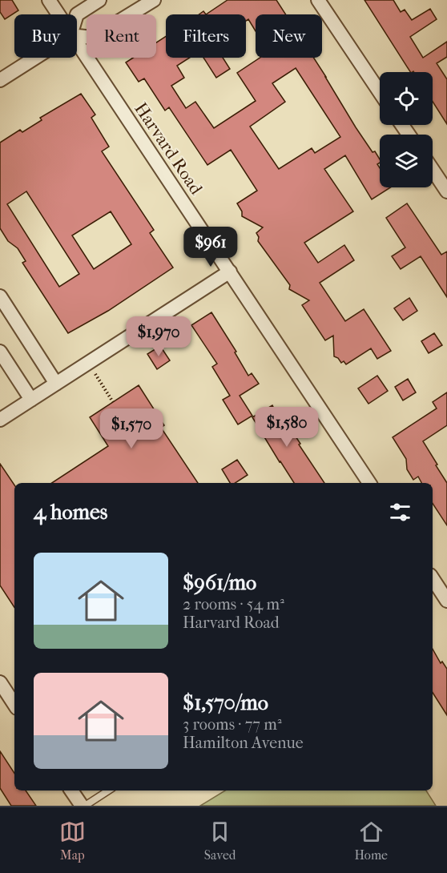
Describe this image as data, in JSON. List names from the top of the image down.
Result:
{
  "streets": {
    "street": ["Harvard Road"]
  },
  "page": {
    "chip": [
      "Buy",
      "Rent",
      "Filters",
      "New"
    ],
    "price": [
      "$961",
      "$1,970",
      "$1,580",
      "$1,570"
    ],
    "heading": "4 homes",
    "list": [
      {
        "name": "$961/mo",
        "note": "2 rooms · 54 m² · Harvard Road"
      },
      {
        "name": "$1,570/mo",
        "note": "3 rooms · 77 m² · Hamilton Avenue"
      }
    ],
    "tabs": ["Map", "Saved", "Home"]
  }
}
